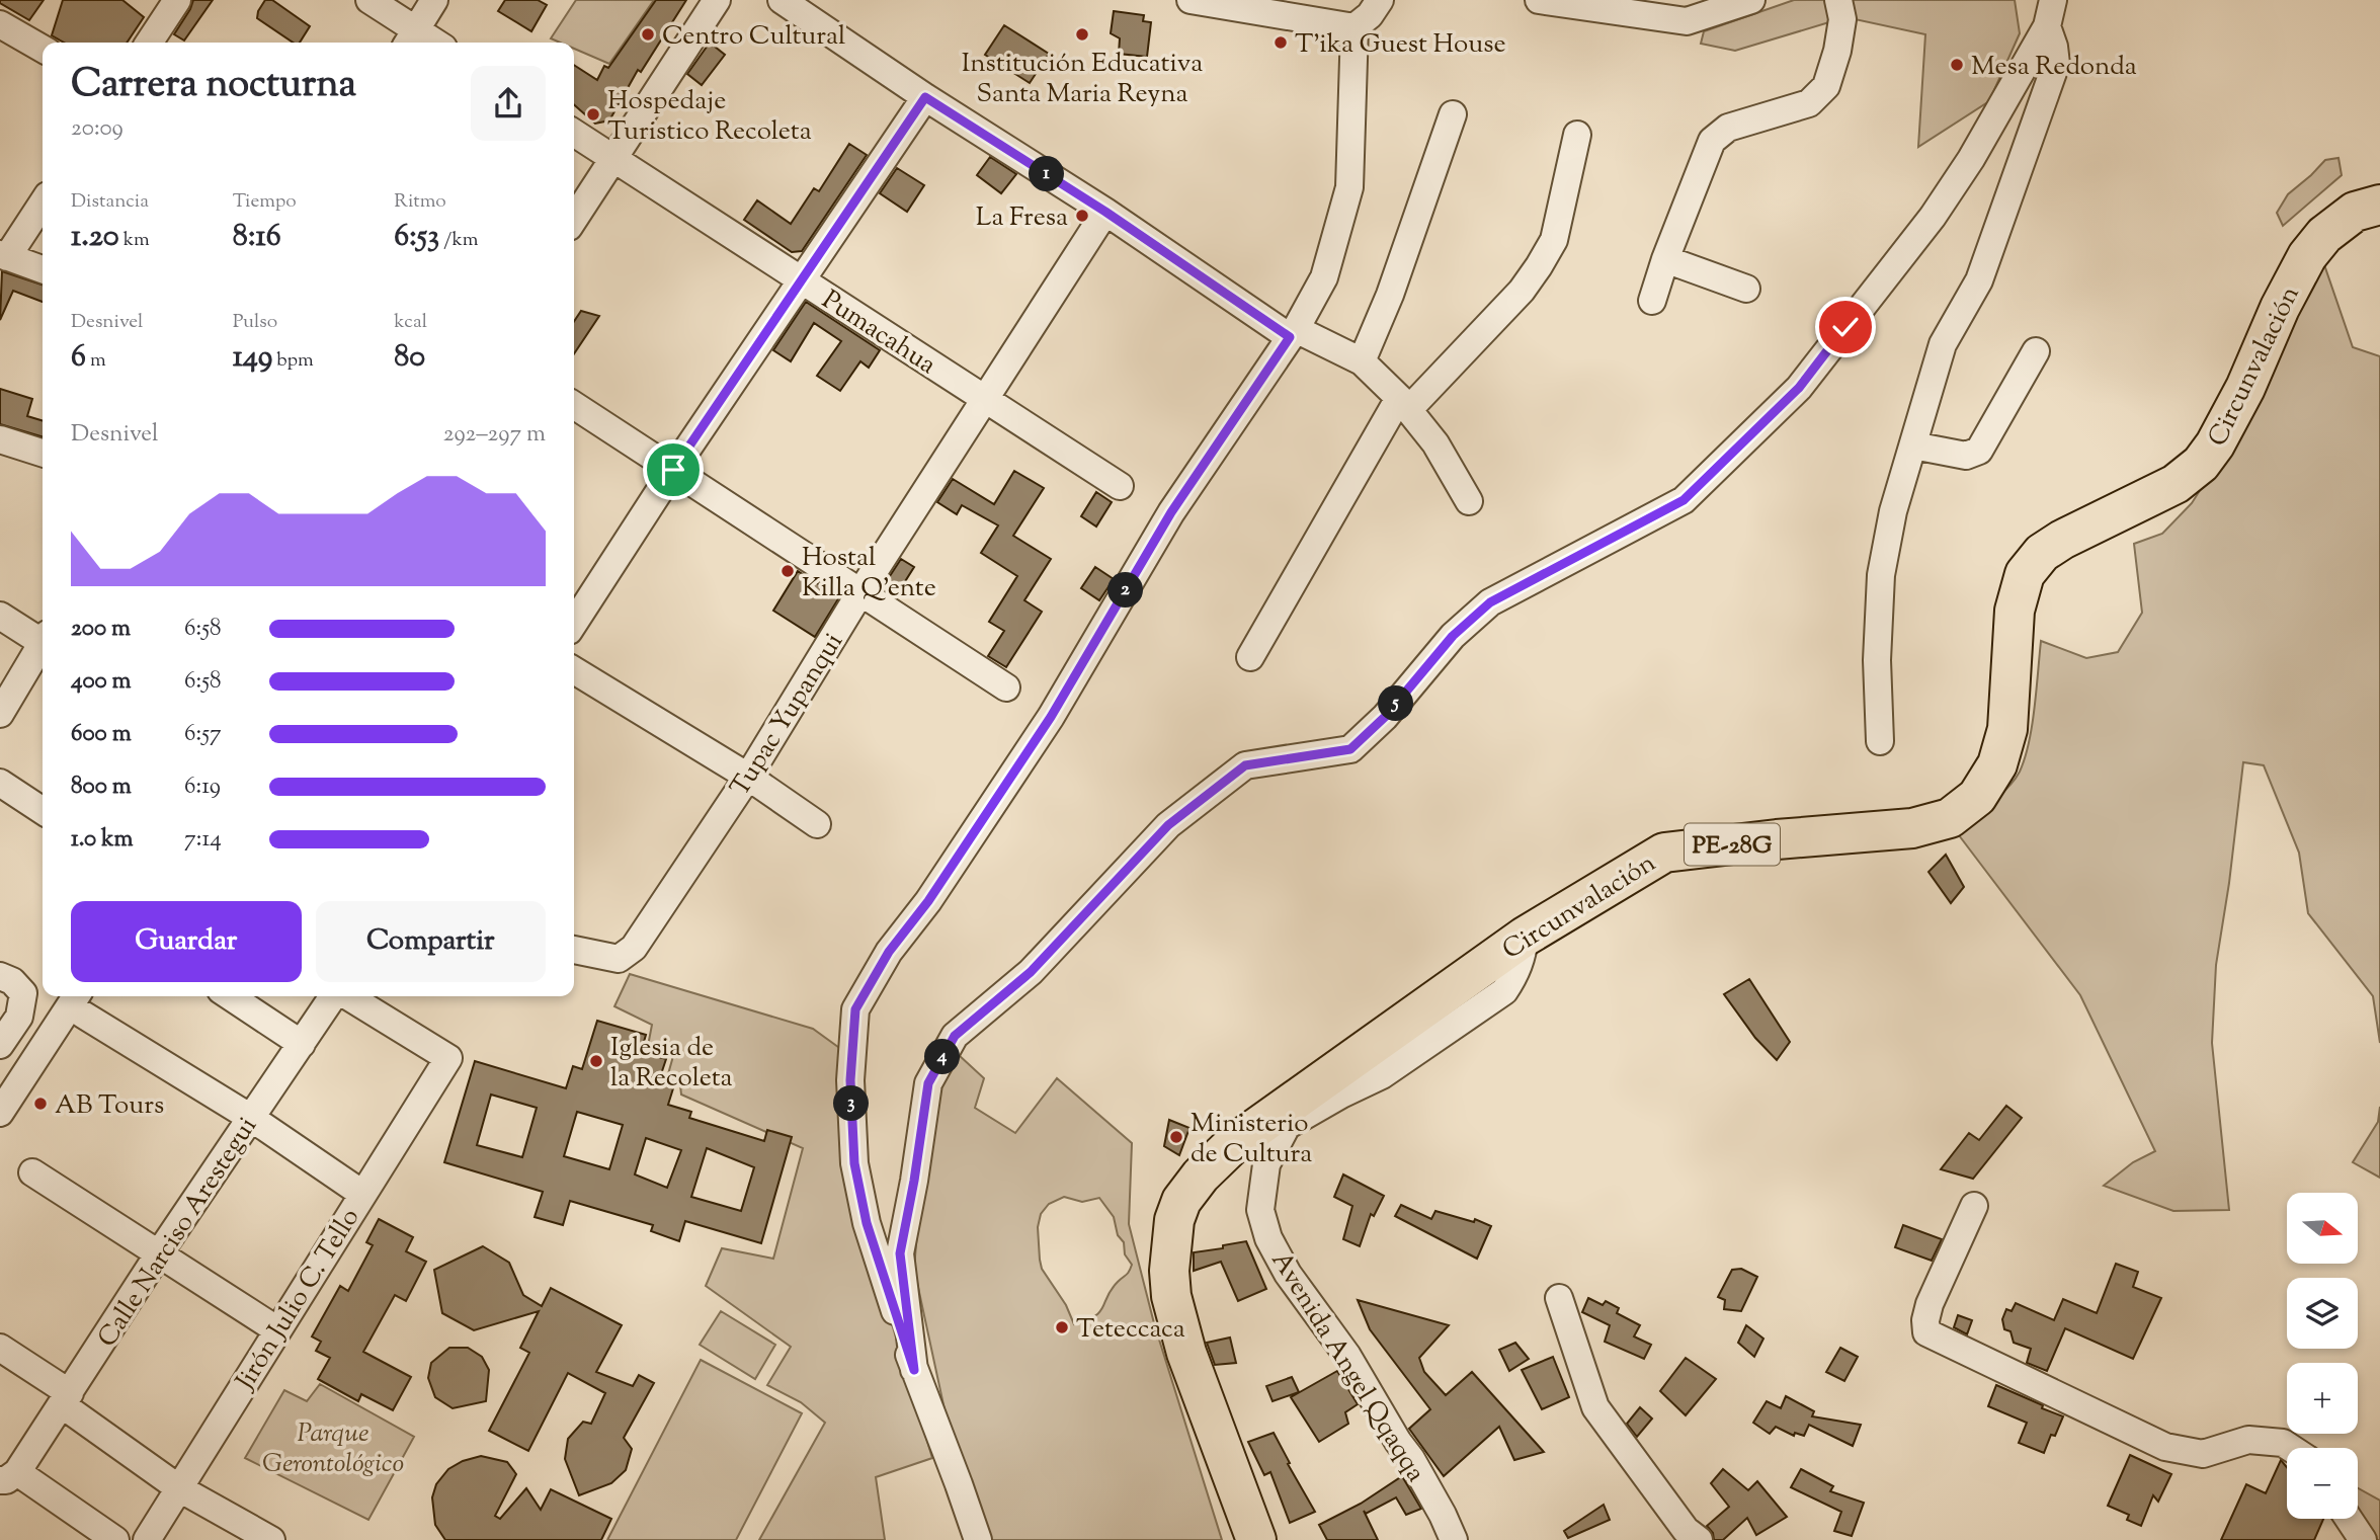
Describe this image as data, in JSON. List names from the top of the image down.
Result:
{
  "streets": {
    "highway": ["Circunvalación", "PE-28G"],
    "street": [
      "Pumacahua",
      "Tupac Yupanqui",
      "Calle Narciso Arestegui",
      "Jirón Julio C. Tello",
      "Avenida Angel Qqaqqa"
    ]
  },
  "crossings": [
    ["Pumacahua", "Tupac Yupanqui"],
    ["Circunvalación", "Avenida Angel Qqaqqa"]
  ],
  "parks": ["Parque Gerontológico"],
  "places": [
    "Centro Cultural",
    "Institución Educativa Santa Maria Reyna",
    "T'ika Guest House",
    "Mesa Redonda",
    "Hospedaje Turistico Recoleta",
    "La Fresa",
    "Hostal Killa Q'ente",
    "Iglesia de la Recoleta",
    "AB Tours",
    "Ministerio de Cultura",
    "Teteccaca"
  ],
  "north": "right",
  "page": {
    "heading": ["Carrera nocturna", "20:09"],
    "pins": [
      "1",
      "2",
      "5",
      "4",
      "3"
    ],
    "stats": [
      ["Distancia", "1.20 km"],
      ["Tiempo", "8:16"],
      ["Ritmo", "6:53 /km"],
      ["Desnivel", "6 m"],
      ["Pulso", "149 bpm"],
      ["kcal", "80"]
    ],
    "chart": ["Desnivel", "292–297 m"],
    "list": [
      {
        "name": "200 m",
        "note": "6:58"
      },
      {
        "name": "400 m",
        "note": "6:58"
      },
      {
        "name": "600 m",
        "note": "6:57"
      },
      {
        "name": "800 m",
        "note": "6:19"
      },
      {
        "name": "1.0 km",
        "note": "7:14"
      }
    ],
    "buttons": ["Guardar", "Compartir"],
    "map_buttons": ["+", "−"]
  }
}
